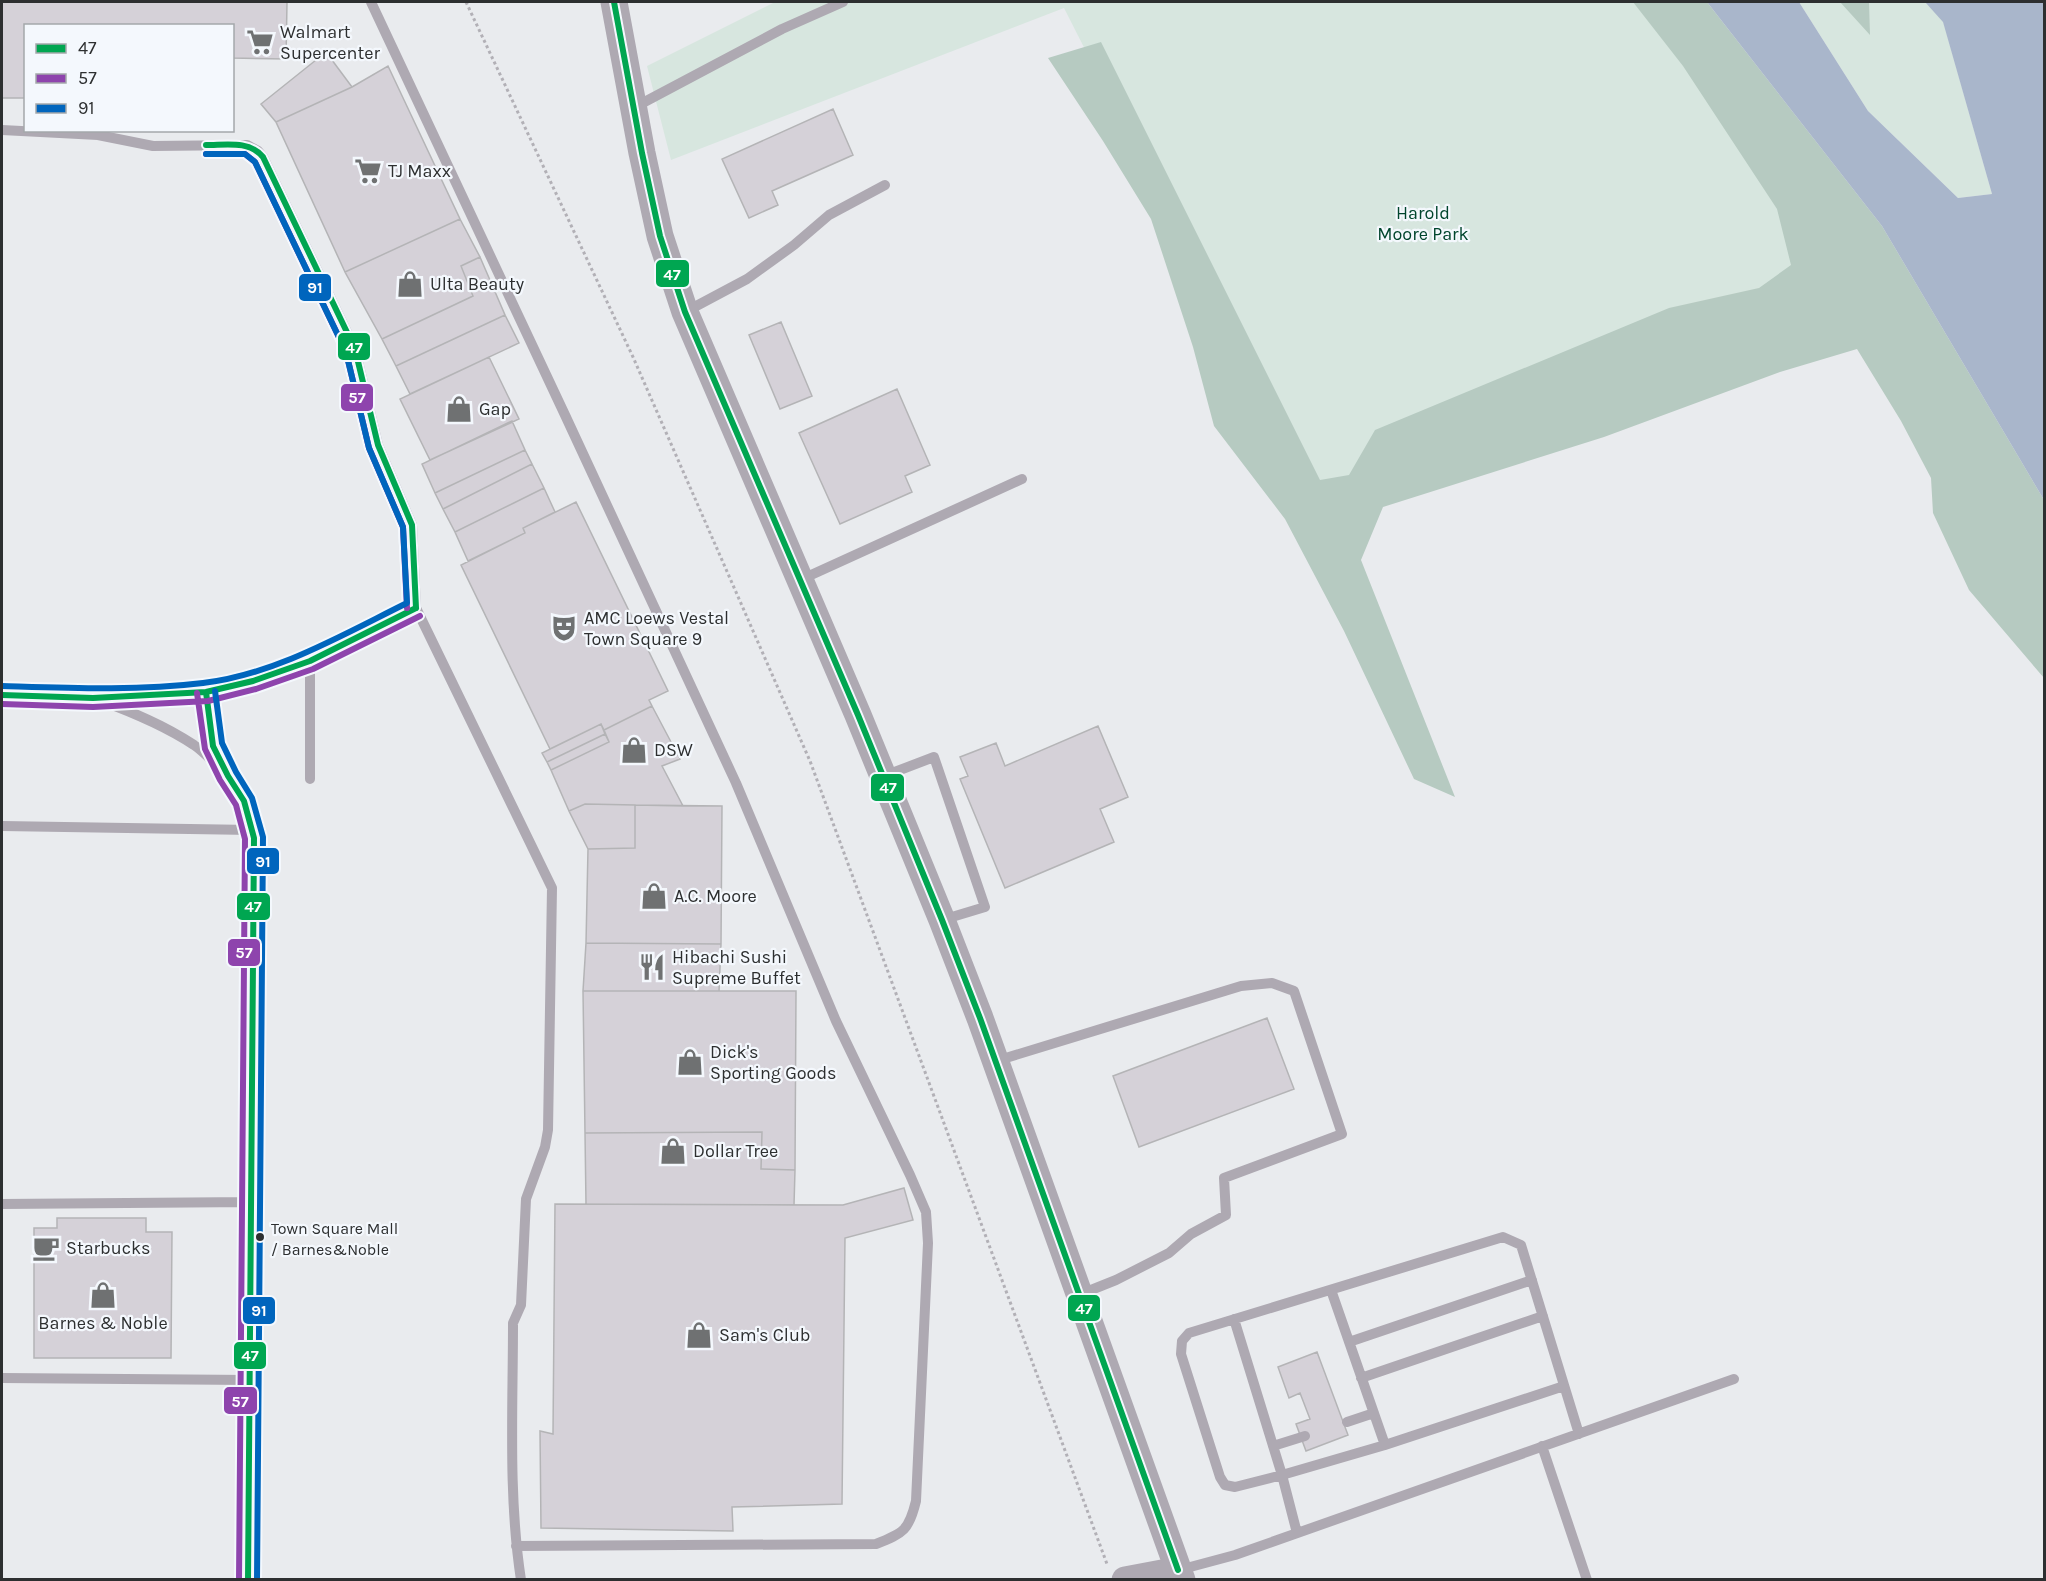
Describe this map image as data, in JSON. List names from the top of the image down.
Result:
{
  "parks": ["Harold Moore Park"],
  "places": {
    "supermarket": ["Walmart Supercenter", "TJ Maxx"],
    "shop": [
      "Ulta Beauty",
      "Gap",
      "DSW",
      "A.C. Moore",
      "Dick's Sporting Goods",
      "Dollar Tree",
      "Barnes & Noble",
      "Sam's Club"
    ],
    "theatre": ["AMC Loews Vestal Town Square 9"],
    "restaurant": ["Hibachi Sushi Supreme Buffet"],
    "other": ["Town Square Mall / Barnes&Noble"],
    "cafe": ["Starbucks"]
  },
  "lines": ["transit line 47", "transit line 57", "transit line 91"],
  "legend": ["47", "57", "91"]
}
